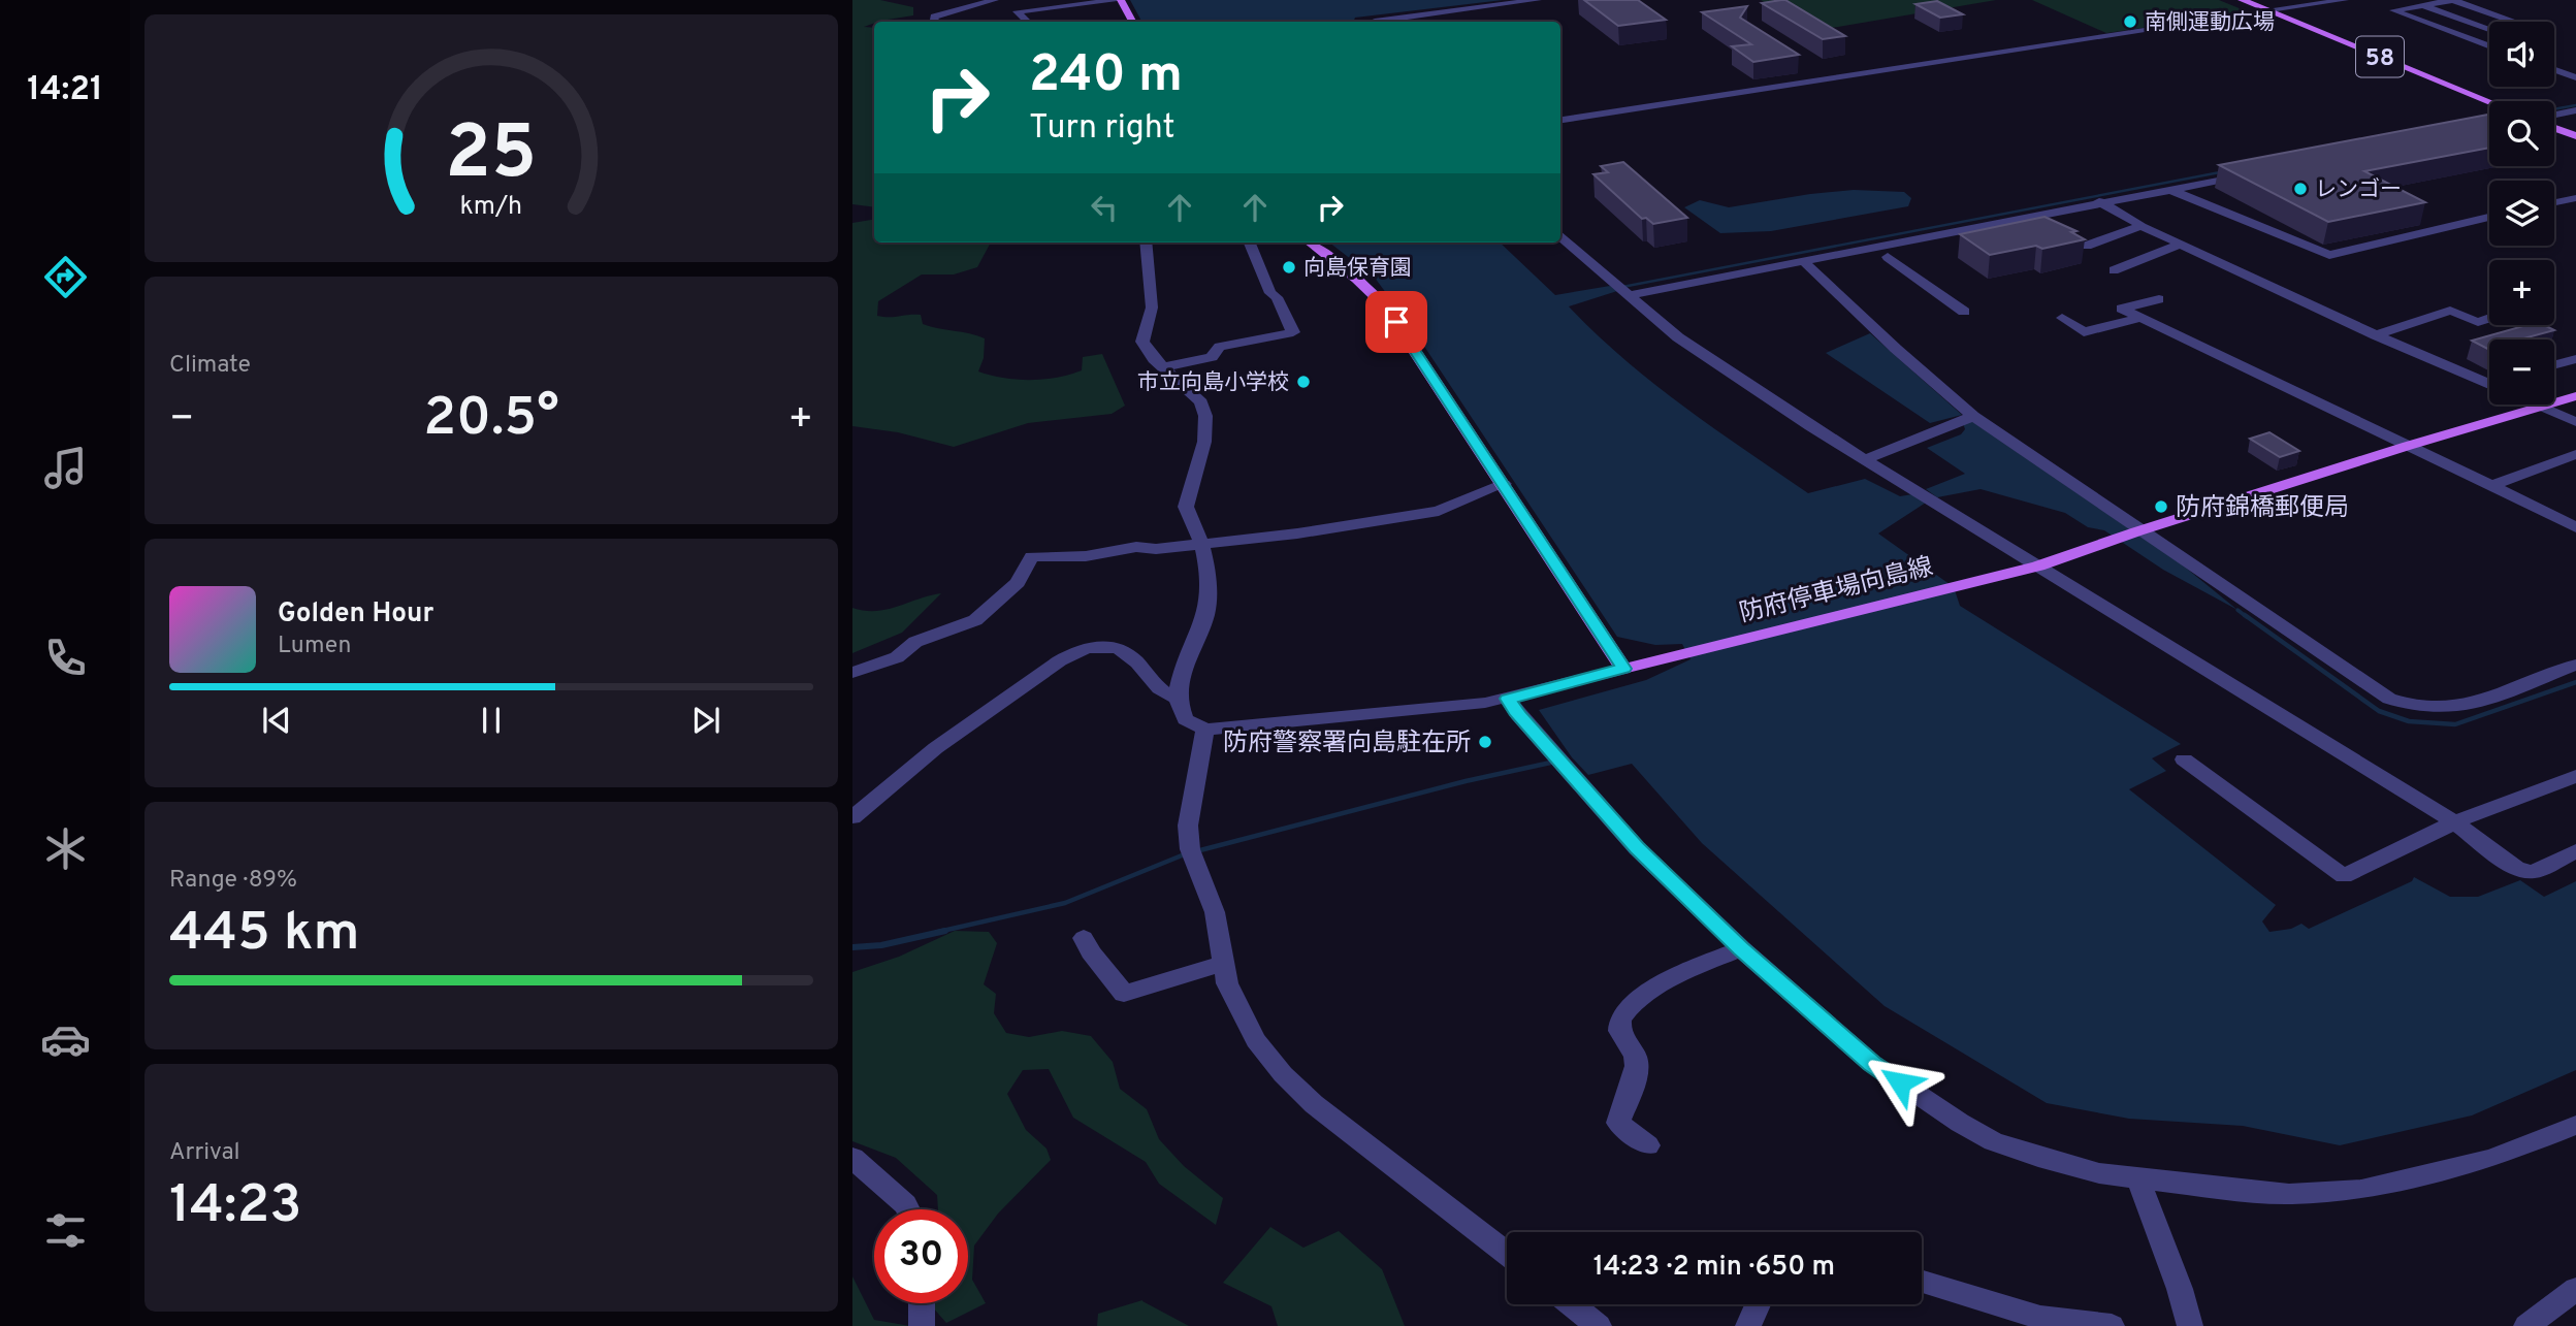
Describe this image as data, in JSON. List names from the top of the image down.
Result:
{
  "streets": {
    "main road": ["58", "防府停車場向島線"]
  },
  "places": [
    "南側運動広場",
    "レンゴー",
    "向島保育園",
    "市立向島小学校",
    "防府錦橋郵便局",
    "防府警察署向島駐在所"
  ],
  "page": {
    "tabs": "14:21",
    "map_buttons": ["+", "−"],
    "turn": ["240 m", "Turn right"],
    "tile": [
      "Climate",
      ["Range · 89%", "445 km"],
      ["Arrival", "14:23"]
    ],
    "heat": ["−", "20.5°", "+"],
    "song": ["Golden Hour", "Lumen"],
    "limit": "30",
    "trip": "14:23 · 2 min · 650 m",
    "gauge": ["25", "km/h"]
  }
}
